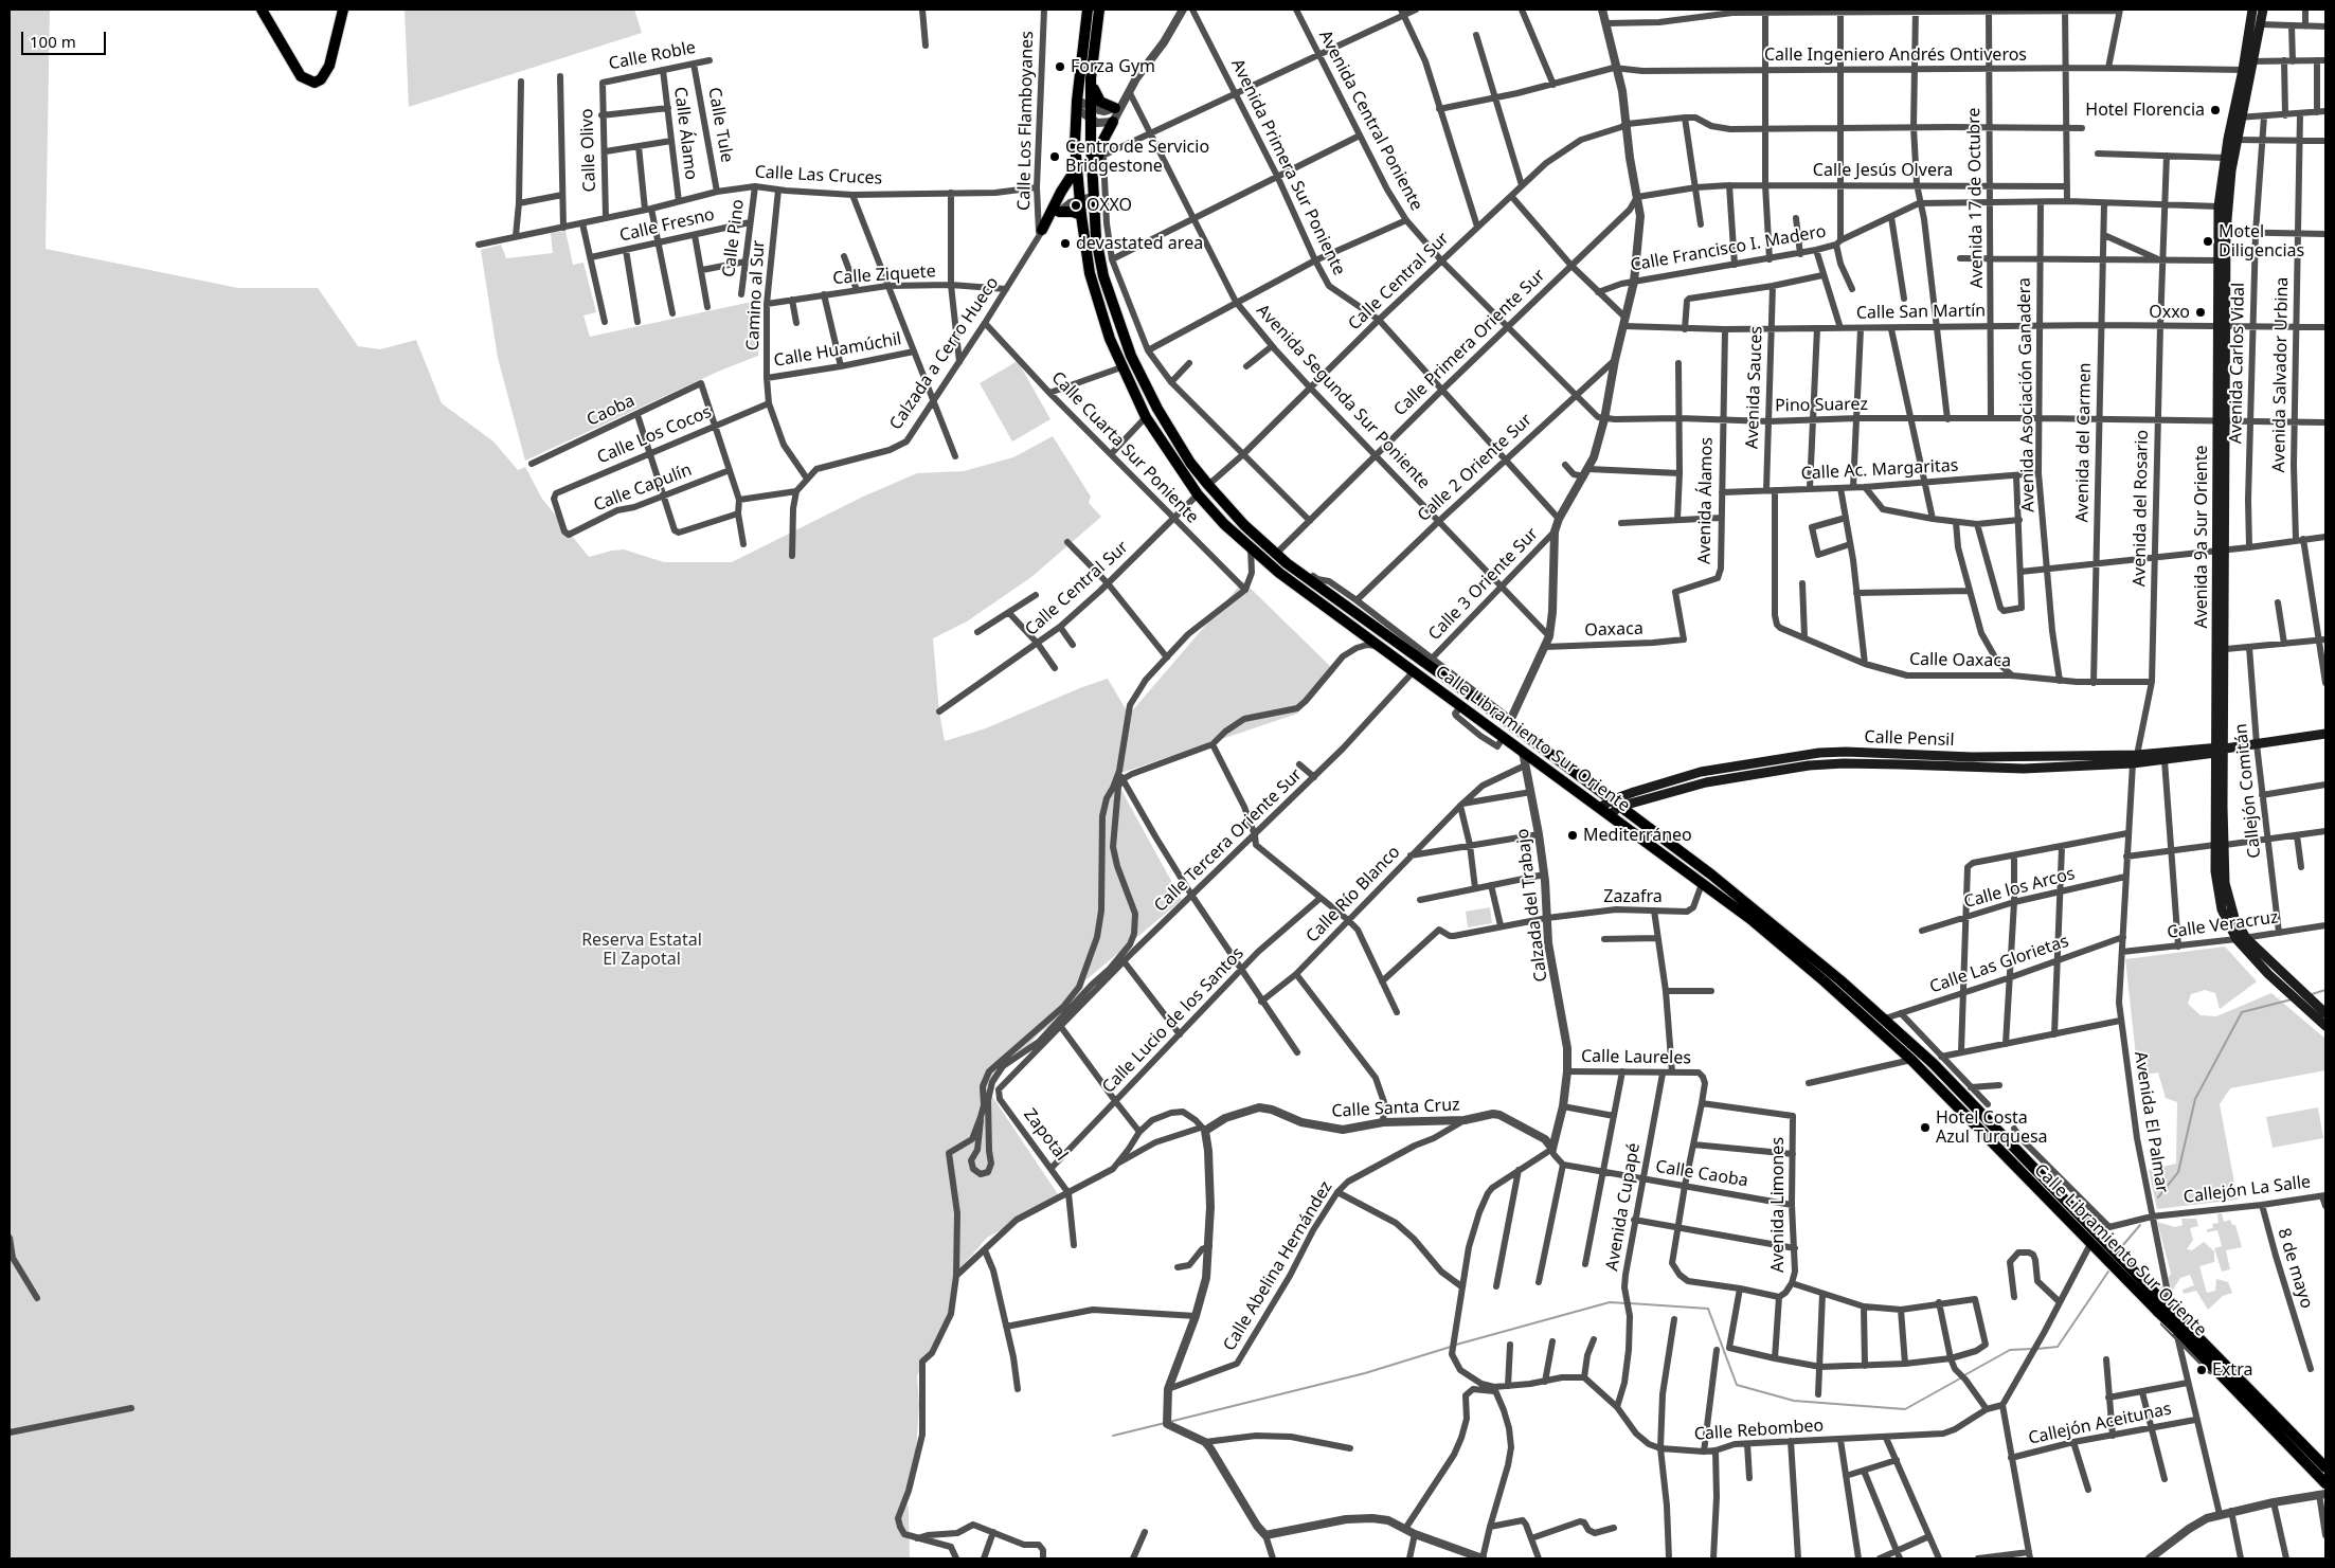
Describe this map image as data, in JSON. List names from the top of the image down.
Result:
{
  "streets": {
    "main road": ["Avenida 9a Sur Oriente", "Calle Libramiento Sur Oriente", "Calle Pensil"],
    "street": [
      "Calle Ingeniero Andrés Ontiveros",
      "Calle Roble",
      "Calle Los Flamboyanes",
      "Avenida Central Poniente",
      "Calle Tule",
      "Calle Álamo",
      "Calle Olivo",
      "Avenida Primera Sur Poniente",
      "Calle Jesús Olvera",
      "Calle Las Cruces",
      "Avenida 17 de Octubre",
      "Calle Fresno",
      "Calle Pino",
      "Calle Francisco I. Madero",
      "Calle Ziquete",
      "Calle Central Sur",
      "Camino al Sur",
      "Calle San Martín",
      "Calle Primera Oriente Sur",
      "Calle Huamúchil",
      "Calzada a Cerro Hueco",
      "Avenida Carlos Vidal",
      "Avenida Salvador Urbina",
      "Avenida Sauces",
      "Avenida Asociación Ganadera",
      "Avenida Segunda Sur Poniente",
      "Pino Suarez",
      "Caoba",
      "Calle Los Cocos",
      "Avenida del Carmen",
      "Calle Cuarta Sur Poniente",
      "Calle 2 Oriente Sur",
      "Calle Ac. Margaritas",
      "Calle Capulín",
      "Avenida Álamos",
      "Avenida del Rosario",
      "Calle 3 Oriente Sur",
      "Oaxaca",
      "Calle Oaxaca",
      "Callejón Comitán",
      "Calle Tercera Oriente Sur",
      "Calle los Arcos",
      "Calle Río Blanco",
      "Zazafra",
      "Calzada del Trabajo",
      "Calle Veracruz",
      "Calle Las Glorietas",
      "Calle Lucio de los Santos",
      "Calle Laureles",
      "Calle Santa Cruz",
      "Avenida El Palmar",
      "Zapotal",
      "Calle Caoba",
      "Callejón La Salle",
      "Avenida Limones",
      "Avenida Cupapé",
      "Calle Abelina Hernández",
      "8 de mayo",
      "Callejón Aceitunas",
      "Calle Rebombeo"
    ]
  },
  "crossings": [
    ["Calle Ingeniero Andrés Ontiveros", "Avenida 17 de Octubre"],
    ["Calle Ingeniero Andrés Ontiveros", "Avenida 9a Sur Oriente"],
    ["Calle Roble", "Calle Tule"],
    ["Calle Roble", "Calle Álamo"],
    ["Calle Roble", "Calle Olivo"],
    ["Calle Los Flamboyanes", "Calle Las Cruces"],
    ["Calle Los Flamboyanes", "Calzada a Cerro Hueco"],
    ["Avenida Central Poniente", "Calle Central Sur"],
    ["Avenida Central Poniente", "Calle Primera Oriente Sur"],
    ["Avenida Central Poniente", "Pino Suarez"],
    ["Avenida Central Poniente", "Calle 2 Oriente Sur"],
    ["Calle Tule", "Calle Las Cruces"],
    ["Calle Álamo", "Calle Las Cruces"],
    ["Calle Olivo", "Calle Las Cruces"],
    ["Avenida Primera Sur Poniente", "Calle Central Sur"],
    ["Avenida Primera Sur Poniente", "Calle Primera Oriente Sur"],
    ["Avenida Primera Sur Poniente", "Calle 2 Oriente Sur"],
    ["Calle Jesús Olvera", "Avenida 17 de Octubre"],
    ["Calle Jesús Olvera", "Calle Primera Oriente Sur"],
    ["Calle Las Cruces", "Calle Pino"],
    ["Calle Las Cruces", "Camino al Sur"],
    ["Avenida 17 de Octubre", "Calle San Martín"],
    ["Avenida 17 de Octubre", "Pino Suarez"],
    ["Calle Fresno", "Calle Pino"],
    ["Calle Ziquete", "Camino al Sur"],
    ["Calle Ziquete", "Calzada a Cerro Hueco"],
    ["Calle Central Sur", "Avenida Segunda Sur Poniente"],
    ["Calle Central Sur", "Calle Cuarta Sur Poniente"],
    ["Calle Central Sur", "Calle Libramiento Sur Oriente"],
    ["Camino al Sur", "Calle Huamúchil"],
    ["Camino al Sur", "Calzada a Cerro Hueco"],
    ["Camino al Sur", "Calle Los Cocos"],
    ["Calle San Martín", "Avenida Carlos Vidal"],
    ["Calle San Martín", "Avenida Salvador Urbina"],
    ["Calle San Martín", "Avenida Sauces"],
    ["Calle San Martín", "Avenida Asociación Ganadera"],
    ["Calle San Martín", "Avenida del Carmen"],
    ["Calle San Martín", "Avenida Álamos"],
    ["Calle San Martín", "Avenida del Rosario"],
    ["Calle San Martín", "Avenida 9a Sur Oriente"],
    ["Calle Primera Oriente Sur", "Avenida Segunda Sur Poniente"],
    ["Calle Primera Oriente Sur", "Calle Libramiento Sur Oriente"],
    ["Calzada a Cerro Hueco", "Calle Cuarta Sur Poniente"],
    ["Calzada a Cerro Hueco", "Calle Libramiento Sur Oriente"],
    ["Avenida Carlos Vidal", "Pino Suarez"],
    ["Avenida Salvador Urbina", "Pino Suarez"],
    ["Avenida Sauces", "Pino Suarez"],
    ["Avenida Sauces", "Calle Ac. Margaritas"],
    ["Avenida Asociación Ganadera", "Pino Suarez"],
    ["Avenida Asociación Ganadera", "Calle Ac. Margaritas"],
    ["Avenida Asociación Ganadera", "Calle Oaxaca"],
    ["Avenida Segunda Sur Poniente", "Calle 2 Oriente Sur"],
    ["Avenida Segunda Sur Poniente", "Calle 3 Oriente Sur"],
    ["Pino Suarez", "Avenida del Carmen"],
    ["Pino Suarez", "Avenida Álamos"],
    ["Pino Suarez", "Avenida del Rosario"],
    ["Pino Suarez", "Avenida 9a Sur Oriente"],
    ["Caoba", "Calle Los Cocos"],
    ["Calle Los Cocos", "Calle Capulín"],
    ["Avenida del Carmen", "Calle Oaxaca"],
    ["Calle Ac. Margaritas", "Avenida Álamos"],
    ["Calle Ac. Margaritas", "Calle Oaxaca"],
    ["Avenida Álamos", "Oaxaca"],
    ["Avenida del Rosario", "Calle Oaxaca"],
    ["Avenida del Rosario", "Calle Pensil"],
    ["Avenida del Rosario", "Avenida El Palmar"],
    ["Avenida 9a Sur Oriente", "Calle Pensil"],
    ["Avenida 9a Sur Oriente", "Calle Veracruz"],
    ["Calle Libramiento Sur Oriente", "Calle Pensil"],
    ["Calle Libramiento Sur Oriente", "Calle Tercera Oriente Sur"],
    ["Calle Libramiento Sur Oriente", "Zazafra"],
    ["Calle Libramiento Sur Oriente", "Calzada del Trabajo"],
    ["Calle Libramiento Sur Oriente", "Calle Las Glorietas"],
    ["Calle Libramiento Sur Oriente", "Avenida El Palmar"],
    ["Calle Pensil", "Callejón Comitán"],
    ["Callejón Comitán", "Calle Veracruz"],
    ["Calle Tercera Oriente Sur", "Zapotal"],
    ["Calle los Arcos", "Avenida El Palmar"],
    ["Calle Río Blanco", "Calzada del Trabajo"],
    ["Zazafra", "Calzada del Trabajo"],
    ["Calzada del Trabajo", "Calle Laureles"],
    ["Calzada del Trabajo", "Calle Santa Cruz"],
    ["Calle Veracruz", "Avenida El Palmar"],
    ["Calle Las Glorietas", "Avenida El Palmar"],
    ["Calle Lucio de los Santos", "Zapotal"],
    ["Calle Laureles", "Avenida Limones"],
    ["Calle Laureles", "Avenida Cupapé"],
    ["Calle Santa Cruz", "Zapotal"],
    ["Calle Santa Cruz", "Calle Abelina Hernández"],
    ["Avenida El Palmar", "Callejón La Salle"],
    ["Calle Caoba", "Avenida Limones"],
    ["Calle Caoba", "Avenida Cupapé"],
    ["Callejón La Salle", "8 de mayo"],
    ["Avenida Cupapé", "Calle Rebombeo"]
  ],
  "parks": ["Reserva Estatal El Zapotal"],
  "places": [
    "Forza Gym",
    "Hotel Florencia",
    "Centro de Servicio Bridgestone",
    "OXXO",
    "Motel Diligencias",
    "devastated area",
    "Oxxo",
    "Mediterráneo",
    "Hotel Costa Azul Turquesa",
    "Extra"
  ],
  "scale_bar": "100 m"
}
